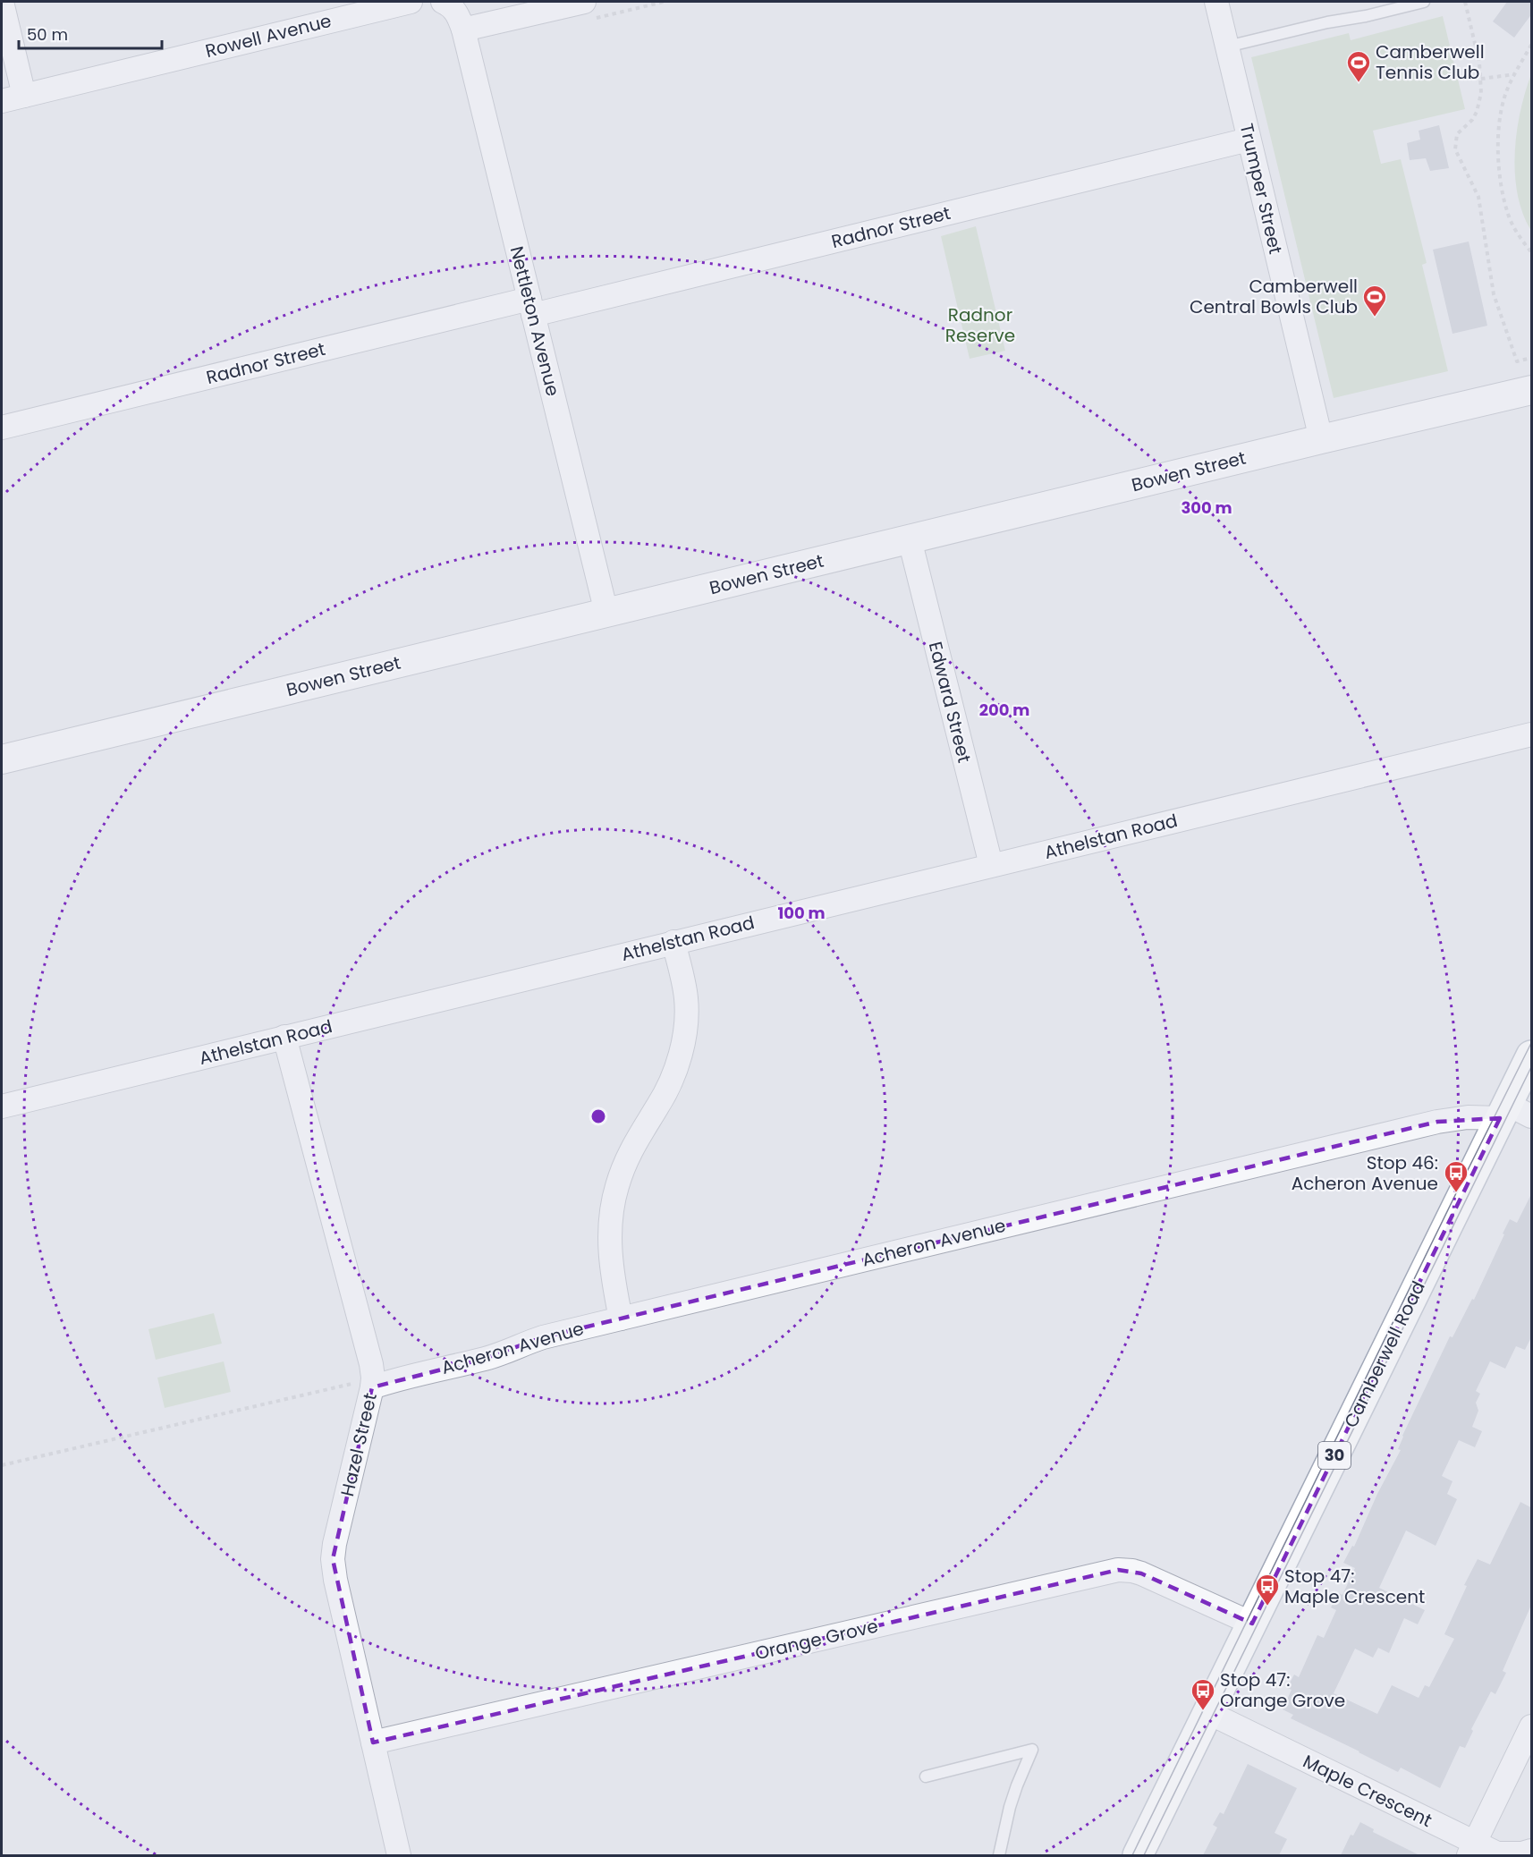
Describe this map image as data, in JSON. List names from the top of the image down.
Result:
{
  "streets": {
    "main road": ["Camberwell Road", "30"],
    "street": [
      "Rowell Avenue",
      "Trumper Street",
      "Radnor Street",
      "Nettleton Avenue",
      "Bowen Street",
      "Edward Street",
      "Athelstan Road",
      "Acheron Avenue",
      "Hazel Street",
      "Orange Grove",
      "Maple Crescent"
    ]
  },
  "crossings": [
    ["Trumper Street", "Radnor Street"],
    ["Trumper Street", "Bowen Street"],
    ["Radnor Street", "Nettleton Avenue"],
    ["Nettleton Avenue", "Bowen Street"],
    ["Bowen Street", "Edward Street"],
    ["Edward Street", "Athelstan Road"],
    ["Athelstan Road", "Hazel Street"],
    ["Acheron Avenue", "Camberwell Road"],
    ["Acheron Avenue", "Hazel Street"],
    ["Camberwell Road", "Orange Grove"],
    ["Camberwell Road", "Maple Crescent"],
    ["Hazel Street", "Orange Grove"]
  ],
  "parks": ["Radnor Reserve"],
  "places": {
    "sports": ["Camberwell Tennis Club", "Camberwell Central Bowls Club"],
    "bus stop": ["Stop 46: Acheron Avenue", "Stop 47: Maple Crescent", "Stop 47: Orange Grove"]
  },
  "scale_bar": "50 m",
  "rings": ["300 m", "200 m", "100 m"]
}
